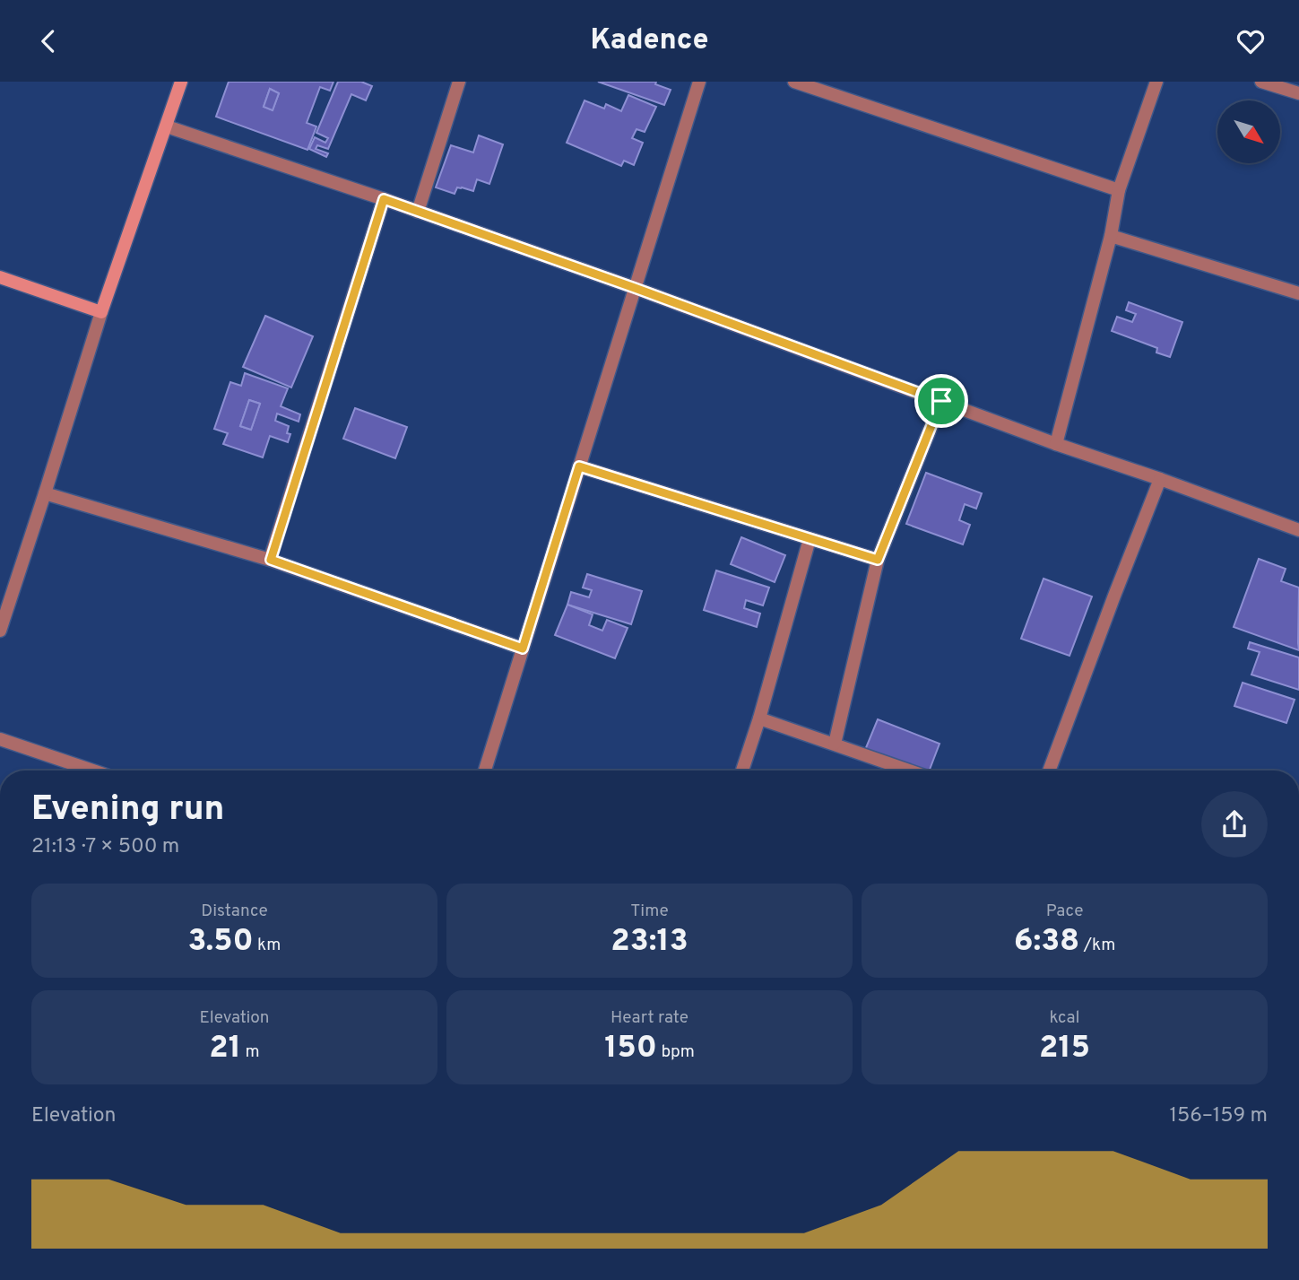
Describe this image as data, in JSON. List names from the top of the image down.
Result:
{
  "north": "bottom right",
  "page": {
    "header": "Kadence",
    "heading": ["Evening run", "21:13 · 7 × 500 m"],
    "stats": [
      ["Distance", "3.50 km"],
      ["Time", "23:13"],
      ["Pace", "6:38 /km"],
      ["Elevation", "21 m"],
      ["Heart rate", "150 bpm"],
      ["kcal", "215"]
    ],
    "chart": ["Elevation", "156–159 m"]
  }
}
